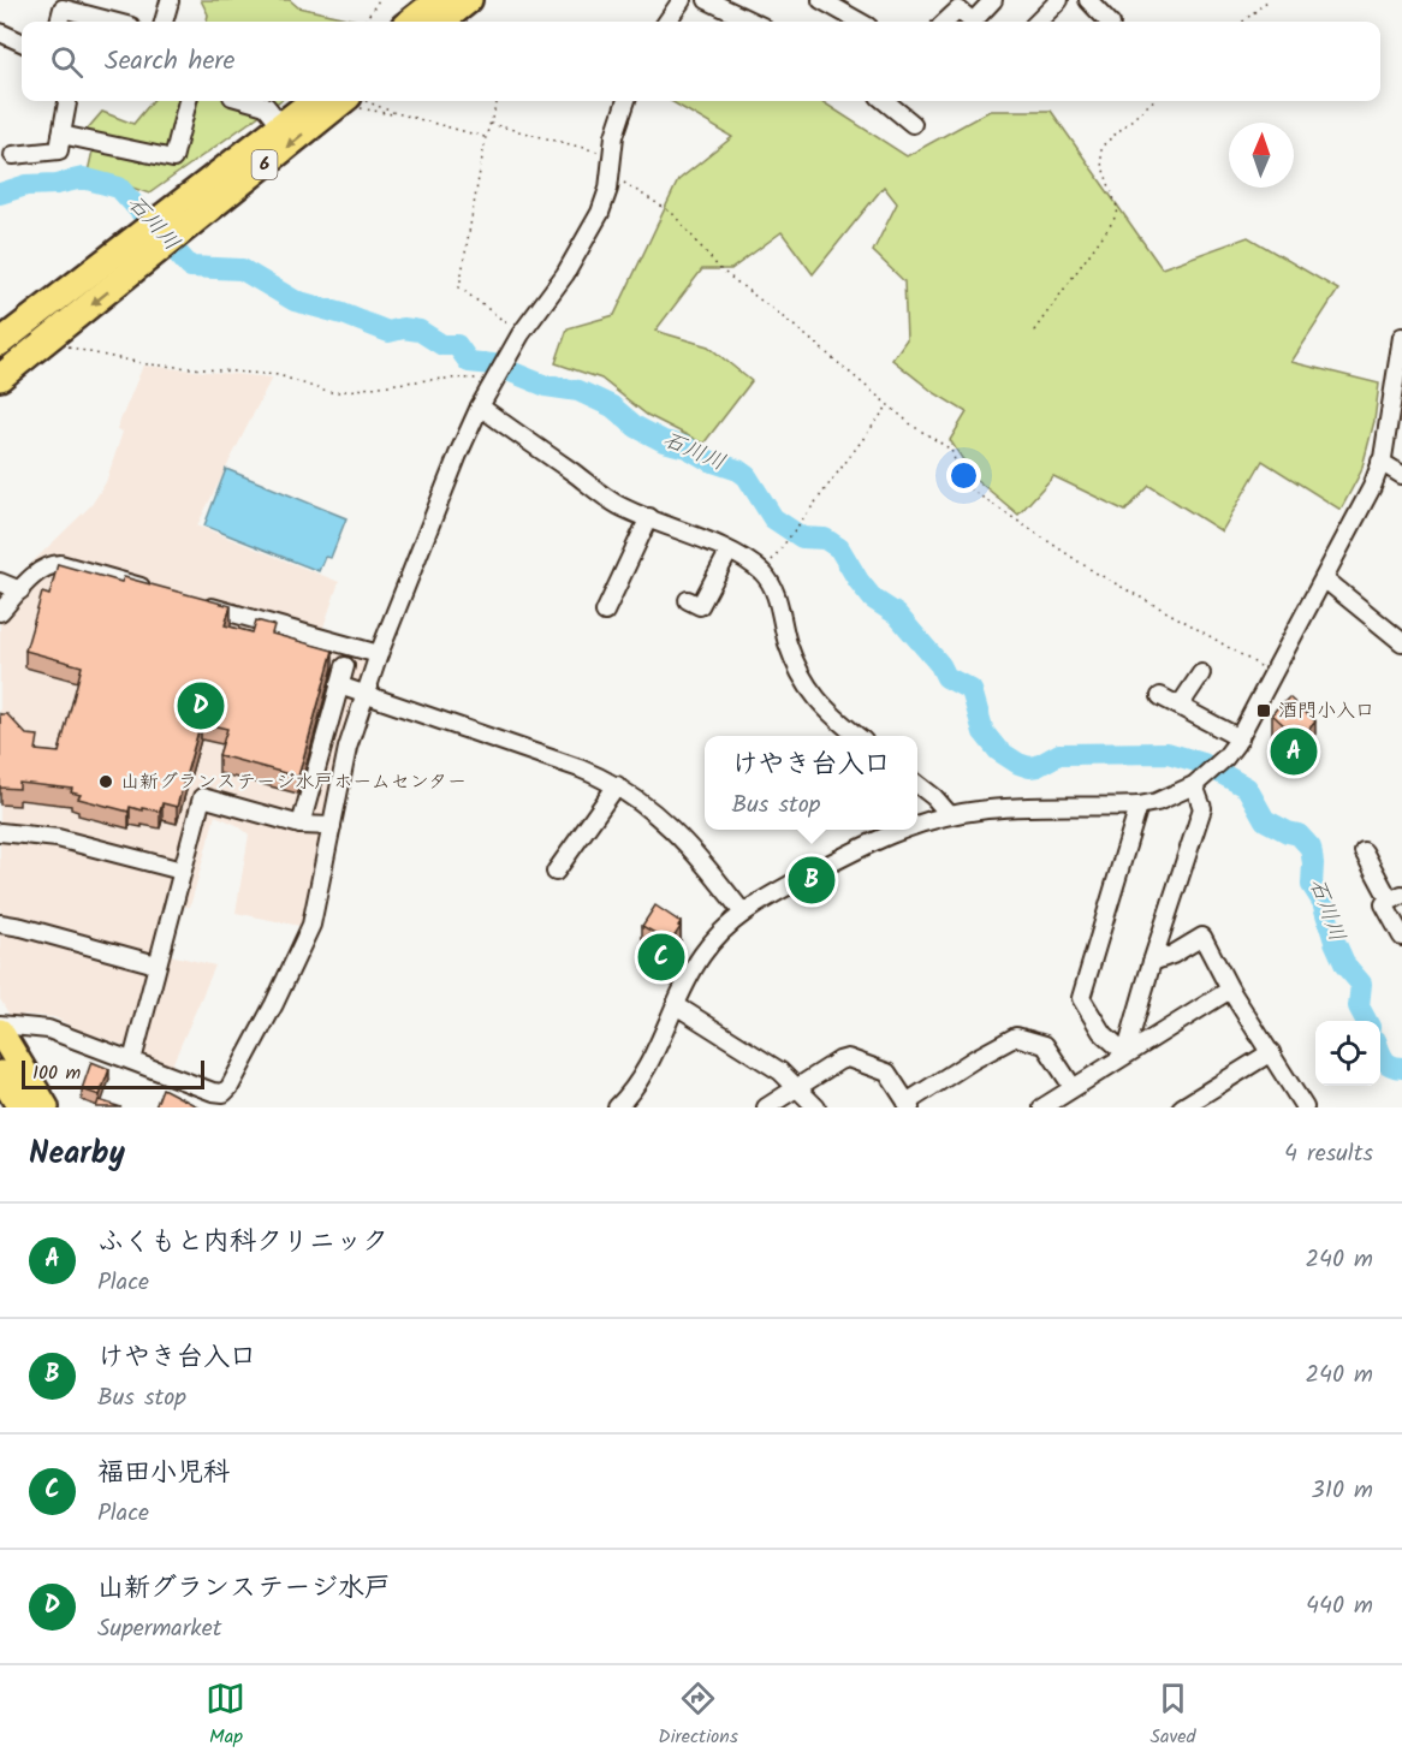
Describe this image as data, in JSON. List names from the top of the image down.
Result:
{
  "streets": {
    "highway": ["6"]
  },
  "water": ["石川川"],
  "places": {
    "transit": ["酒門小入口"],
    "other": ["山新グランステージ水戸ホームセンター"]
  },
  "scale_bar": "100 m",
  "north": "top",
  "page": {
    "search": "Search here",
    "pins": [
      "D",
      "A",
      "B",
      "C"
    ],
    "popup": ["けやき台入口", "Bus stop"],
    "scale": "100 m",
    "heading": ["Nearby", "4 results"],
    "list": [
      {
        "mark": "A",
        "name": "ふくもと内科クリニック",
        "note": "Place",
        "value": "240 m"
      },
      {
        "mark": "B",
        "name": "けやき台入口",
        "note": "Bus stop",
        "value": "240 m"
      },
      {
        "mark": "C",
        "name": "福田小児科",
        "note": "Place",
        "value": "310 m"
      },
      {
        "mark": "D",
        "name": "山新グランステージ水戸",
        "note": "Supermarket",
        "value": "440 m"
      }
    ],
    "nav": ["Map", "Directions", "Saved"]
  }
}
